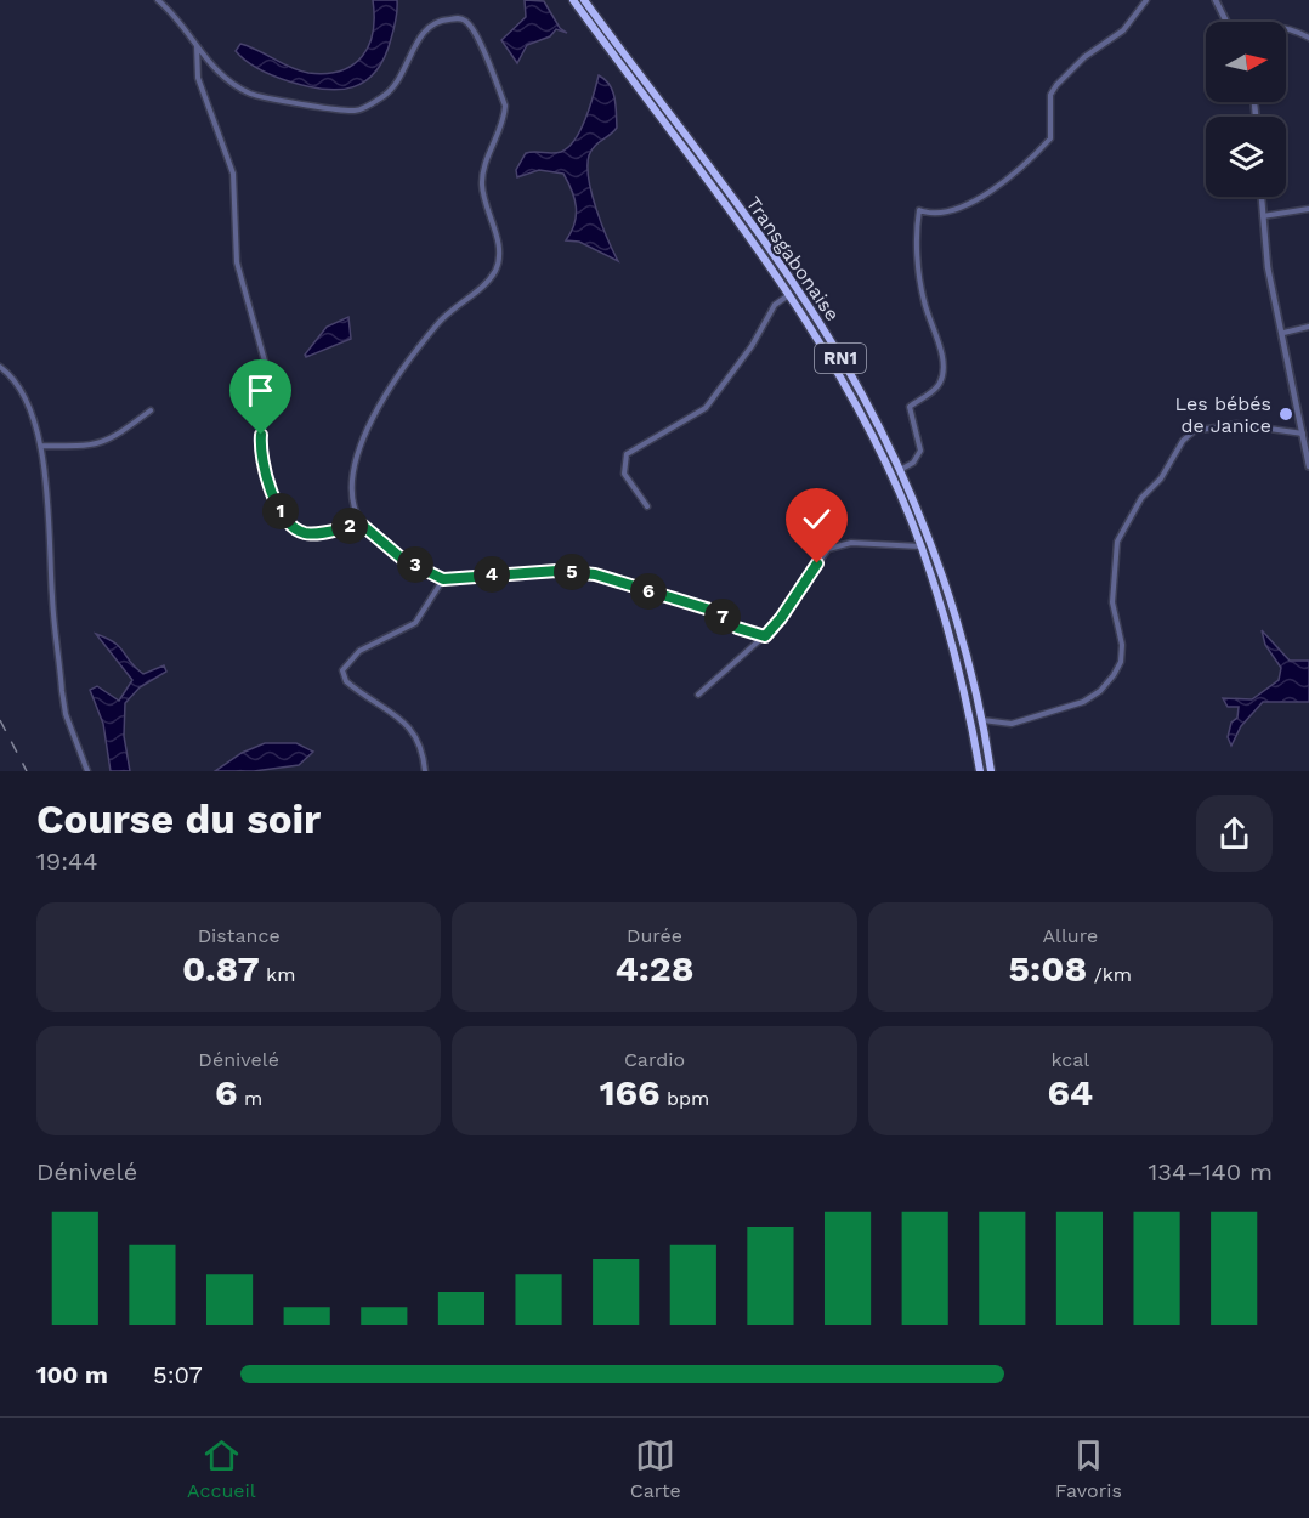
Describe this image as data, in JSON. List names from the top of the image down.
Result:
{
  "streets": {
    "highway": ["Transgabonaise", "RN1"]
  },
  "places": ["Les bébés de Janice"],
  "north": "right",
  "page": {
    "pins": [
      "1",
      "2",
      "3",
      "5",
      "4",
      "6",
      "7"
    ],
    "heading": ["Course du soir", "19:44"],
    "stats": [
      ["Distance", "0.87 km"],
      ["Durée", "4:28"],
      ["Allure", "5:08 /km"],
      ["Dénivelé", "6 m"],
      ["Cardio", "166 bpm"],
      ["kcal", "64"]
    ],
    "chart": ["Dénivelé", "134–140 m"],
    "list": [
      {
        "name": "100 m",
        "note": "5:07"
      }
    ],
    "tabs": ["Accueil", "Carte", "Favoris"]
  }
}
